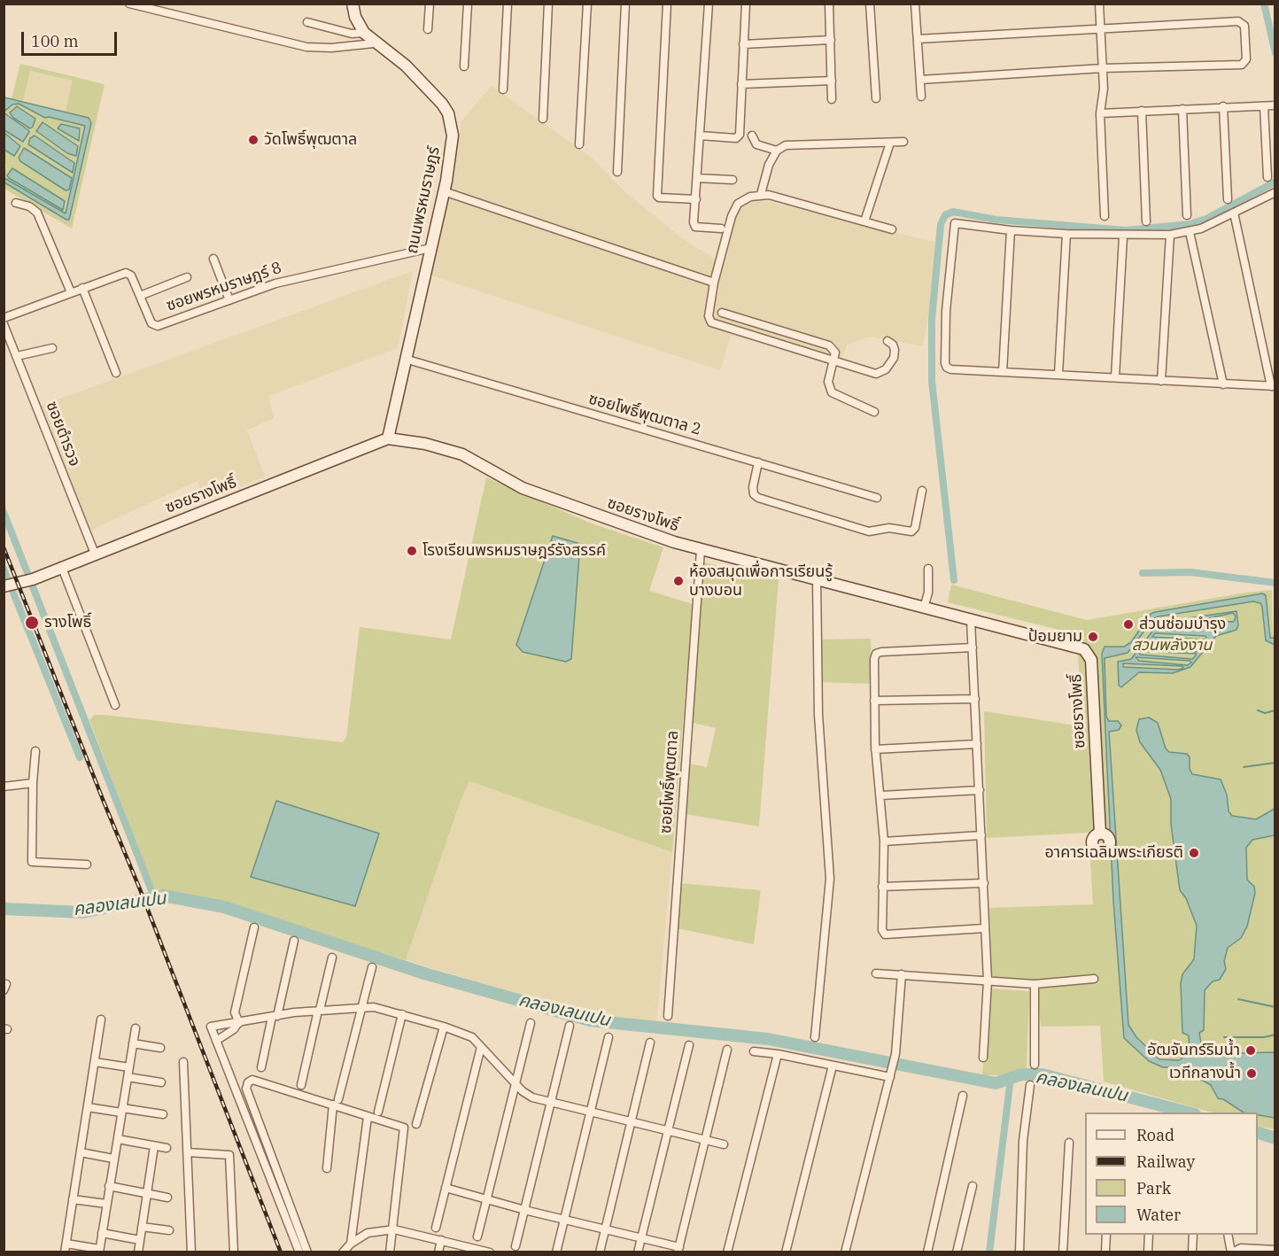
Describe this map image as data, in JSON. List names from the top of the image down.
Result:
{
  "streets": {
    "street": [
      "ถนนพรหมราษฎร์",
      "ซอยพรหมราษฎร์ 8",
      "ซอยโพธิ์พุฒตาล 2",
      "ซอยตำรวจ",
      "ซอยรางโพธิ์",
      "ซอยโพธิ์พุฒตาล"
    ]
  },
  "crossings": [
    ["ถนนพรหมราษฎร์", "ซอยพรหมราษฎร์ 8"],
    ["ถนนพรหมราษฎร์", "ซอยโพธิ์พุฒตาล 2"],
    ["ถนนพรหมราษฎร์", "ซอยรางโพธิ์"],
    ["ซอยตำรวจ", "ซอยรางโพธิ์"],
    ["ซอยรางโพธิ์", "ซอยโพธิ์พุฒตาล"]
  ],
  "water": ["คลองเลนเปน"],
  "parks": ["สวนพลังงาน"],
  "places": [
    "วัดโพธิ์พุฒตาล",
    "โรงเรียนพรหมราษฎร์รังสรรค์",
    "ห้องสมุดเพื่อการเรียนรู้ บางบอน",
    "รางโพธิ์",
    "ส่วนซ่อมบำรุง",
    "ป้อมยาม",
    "อาคารเฉลิมพระเกียรติ",
    "อัฒจันทร์ริมน้ำ",
    "เวทีกลางน้ำ"
  ],
  "legend": [
    "Road",
    "Railway",
    "Park",
    "Water"
  ],
  "scale_bar": "100 m"
}
